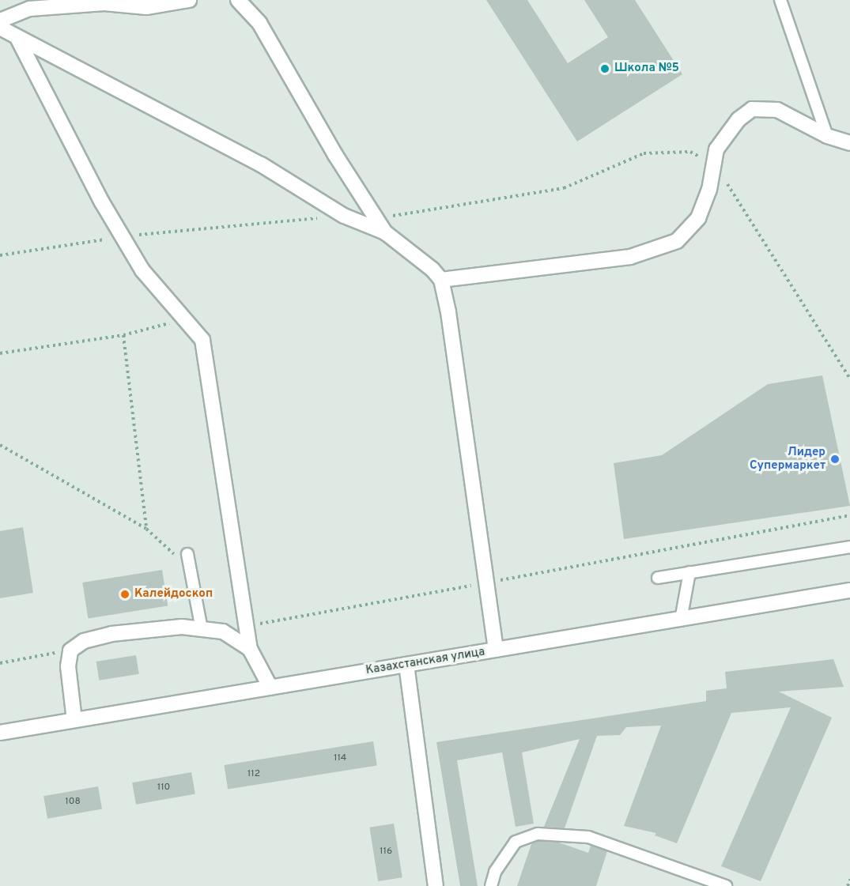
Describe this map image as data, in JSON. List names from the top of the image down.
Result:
{
  "streets": {
    "street": ["Казахстанская улица"]
  },
  "places": ["Школа №5", "Лидер Супермаркет", "Калейдоскоп"],
  "house_numbers": [
    "114",
    "112",
    "110",
    "108",
    "116"
  ]
}
